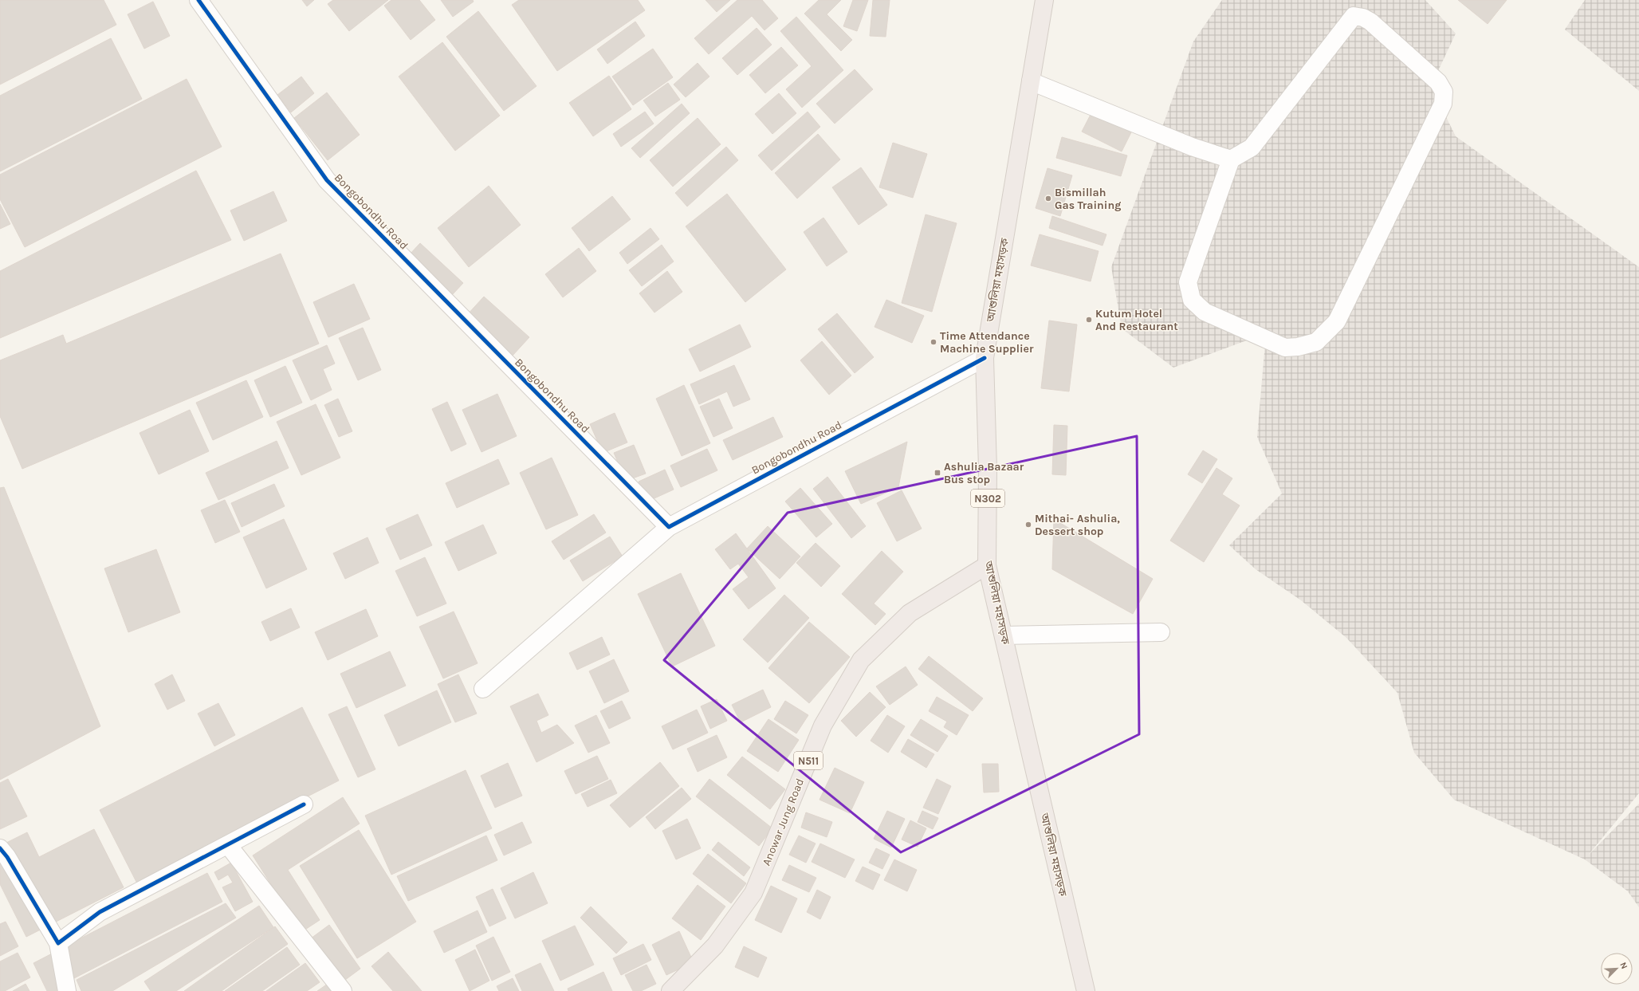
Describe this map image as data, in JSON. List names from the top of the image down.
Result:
{
  "streets": {
    "highway": [
      "আশুলিয়া মহাসড়ক",
      "N302",
      "N511",
      "Anowar Jung Road"
    ],
    "street": ["Bongobondhu Road"]
  },
  "crossings": [
    ["Bongobondhu Road", "আশুলিয়া মহাসড়ক"],
    ["আশুলিয়া মহাসড়ক", "Anowar Jung Road"]
  ],
  "places": {
    "other": [
      "Bismillah Gas Training",
      "Kutum Hotel And Restaurant",
      "Time Attendance Machine Supplier",
      "Mithai- Ashulia, Dessert shop"
    ],
    "transit": ["Ashulia Bazaar Bus stop"]
  },
  "north": "top right"
}
